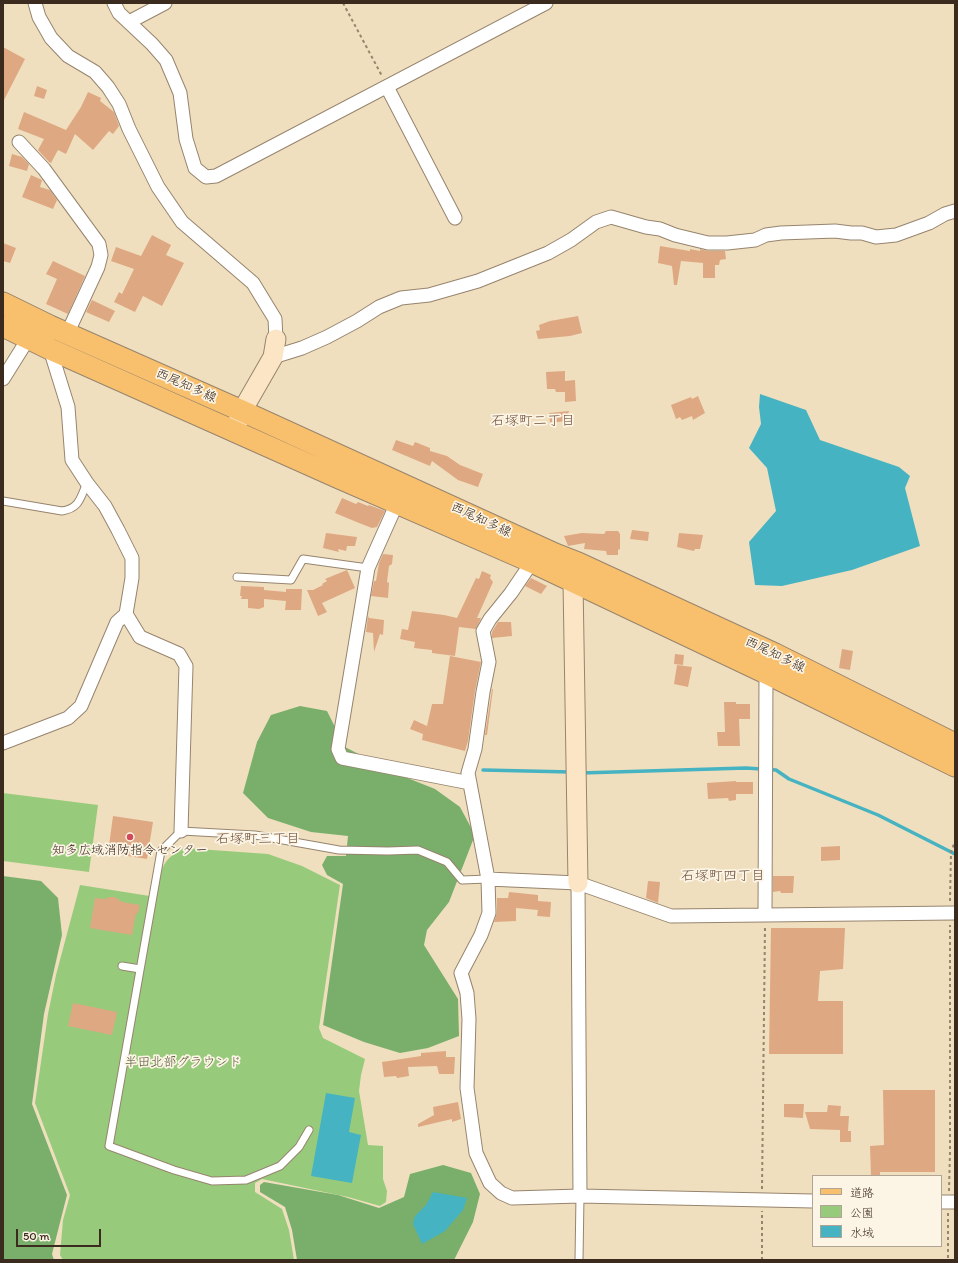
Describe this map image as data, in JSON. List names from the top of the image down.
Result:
{
  "streets": {
    "main road": ["西尾知多線"]
  },
  "districts": ["石塚町二丁目", "石塚町三丁目", "石塚町四丁目"],
  "parks": ["半田北部グラウンド"],
  "places": ["知多広域消防指令センター"],
  "legend": ["道路", "公園", "水域"],
  "scale_bar": "50 m"
}
